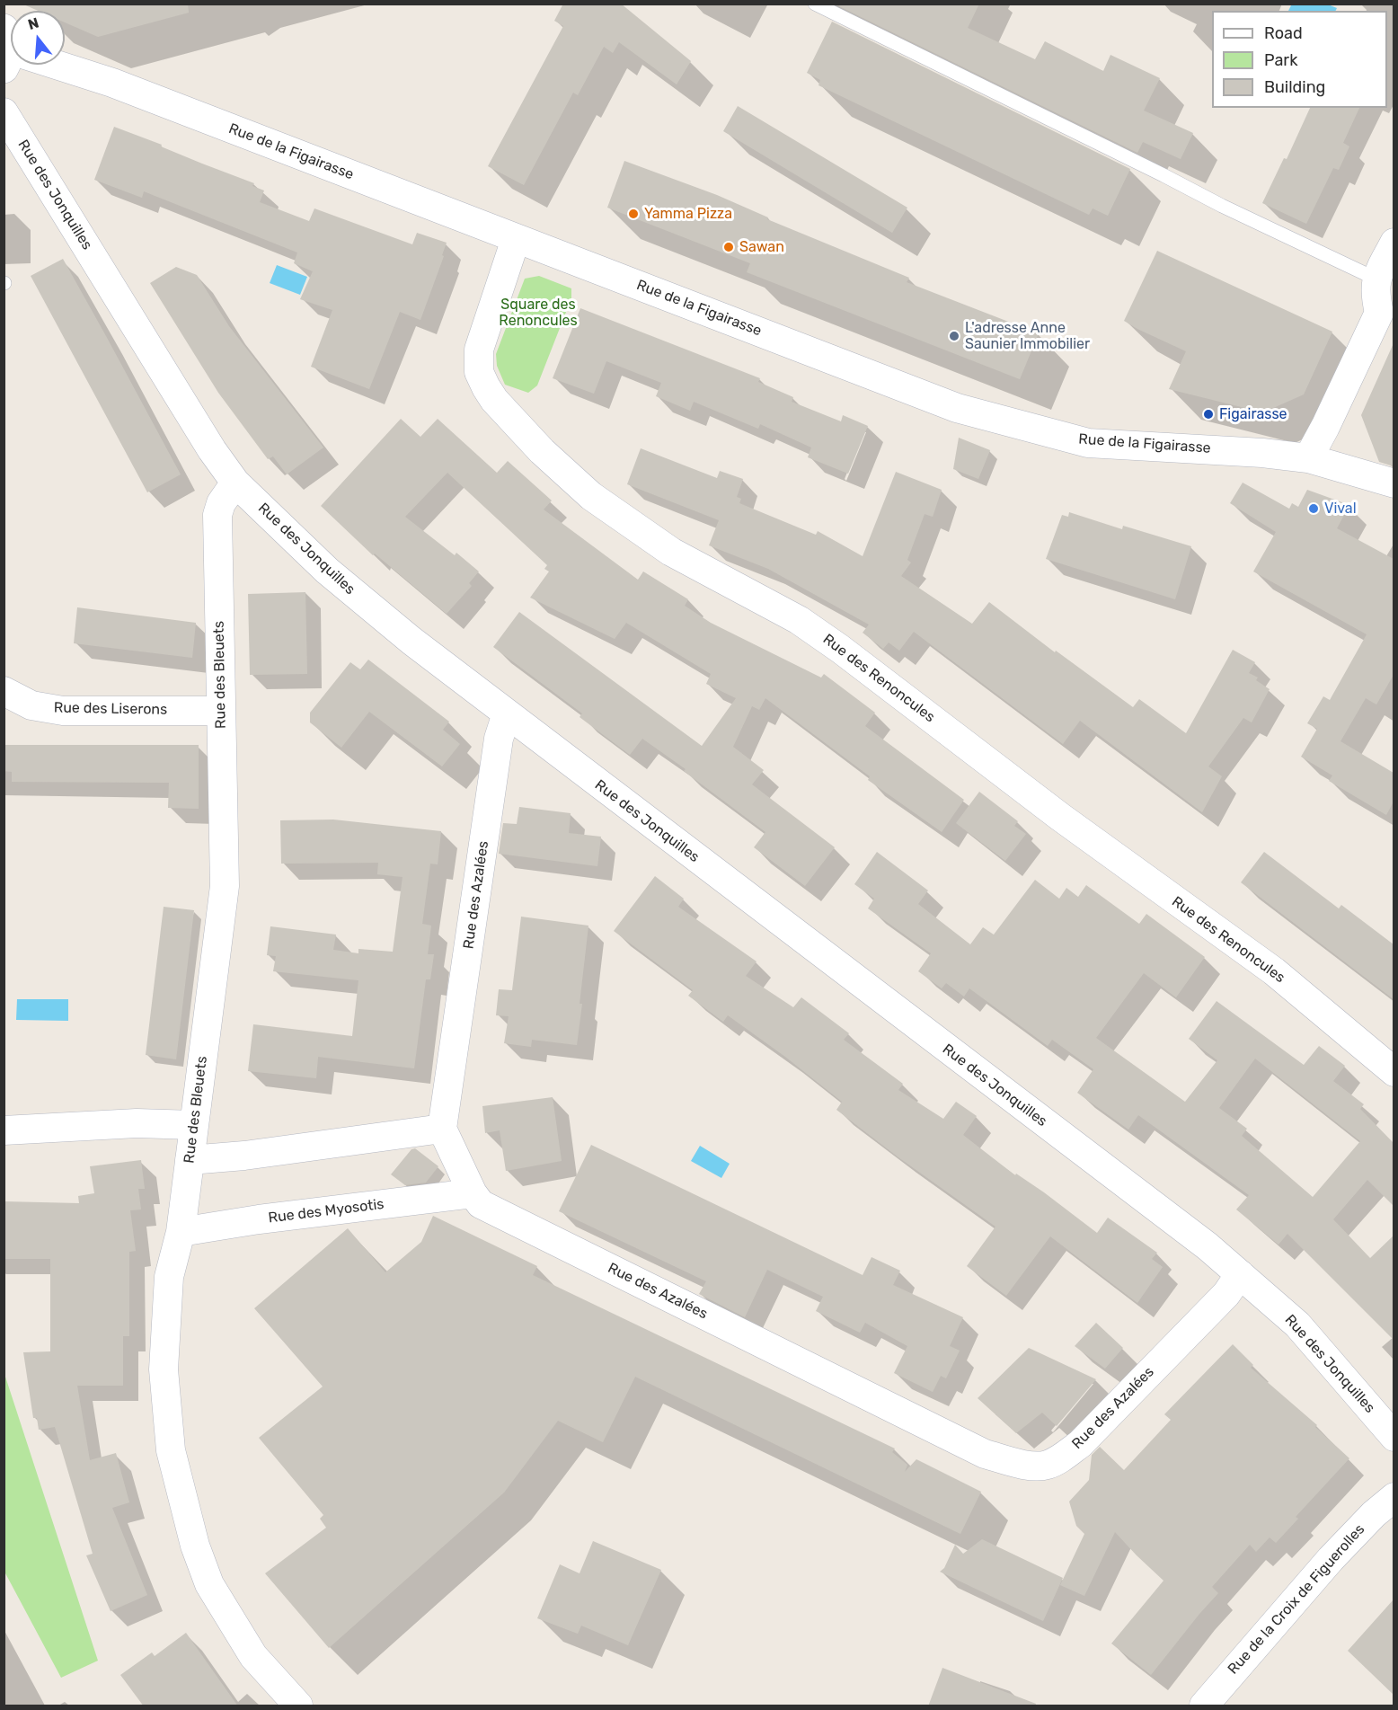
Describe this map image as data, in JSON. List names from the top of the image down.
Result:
{
  "streets": {
    "street": [
      "Rue de la Figairasse",
      "Rue des Jonquilles",
      "Rue des Bleuets",
      "Rue des Renoncules",
      "Rue des Liserons",
      "Rue des Azalées",
      "Rue des Myosotis",
      "Rue de la Croix de Figuerolles"
    ]
  },
  "crossings": [
    ["Rue de la Figairasse", "Rue des Renoncules"],
    ["Rue des Jonquilles", "Rue des Bleuets"],
    ["Rue des Jonquilles", "Rue des Azalées"],
    ["Rue des Bleuets", "Rue des Liserons"],
    ["Rue des Bleuets", "Rue des Myosotis"],
    ["Rue des Azalées", "Rue des Myosotis"]
  ],
  "parks": ["Square des Renoncules"],
  "places": [
    "Yamma Pizza",
    "Sawan",
    "L'adresse Anne Saunier Immobilier",
    "Figairasse",
    "Vival"
  ],
  "legend": ["Road", "Park", "Building"],
  "north": "top"
}
